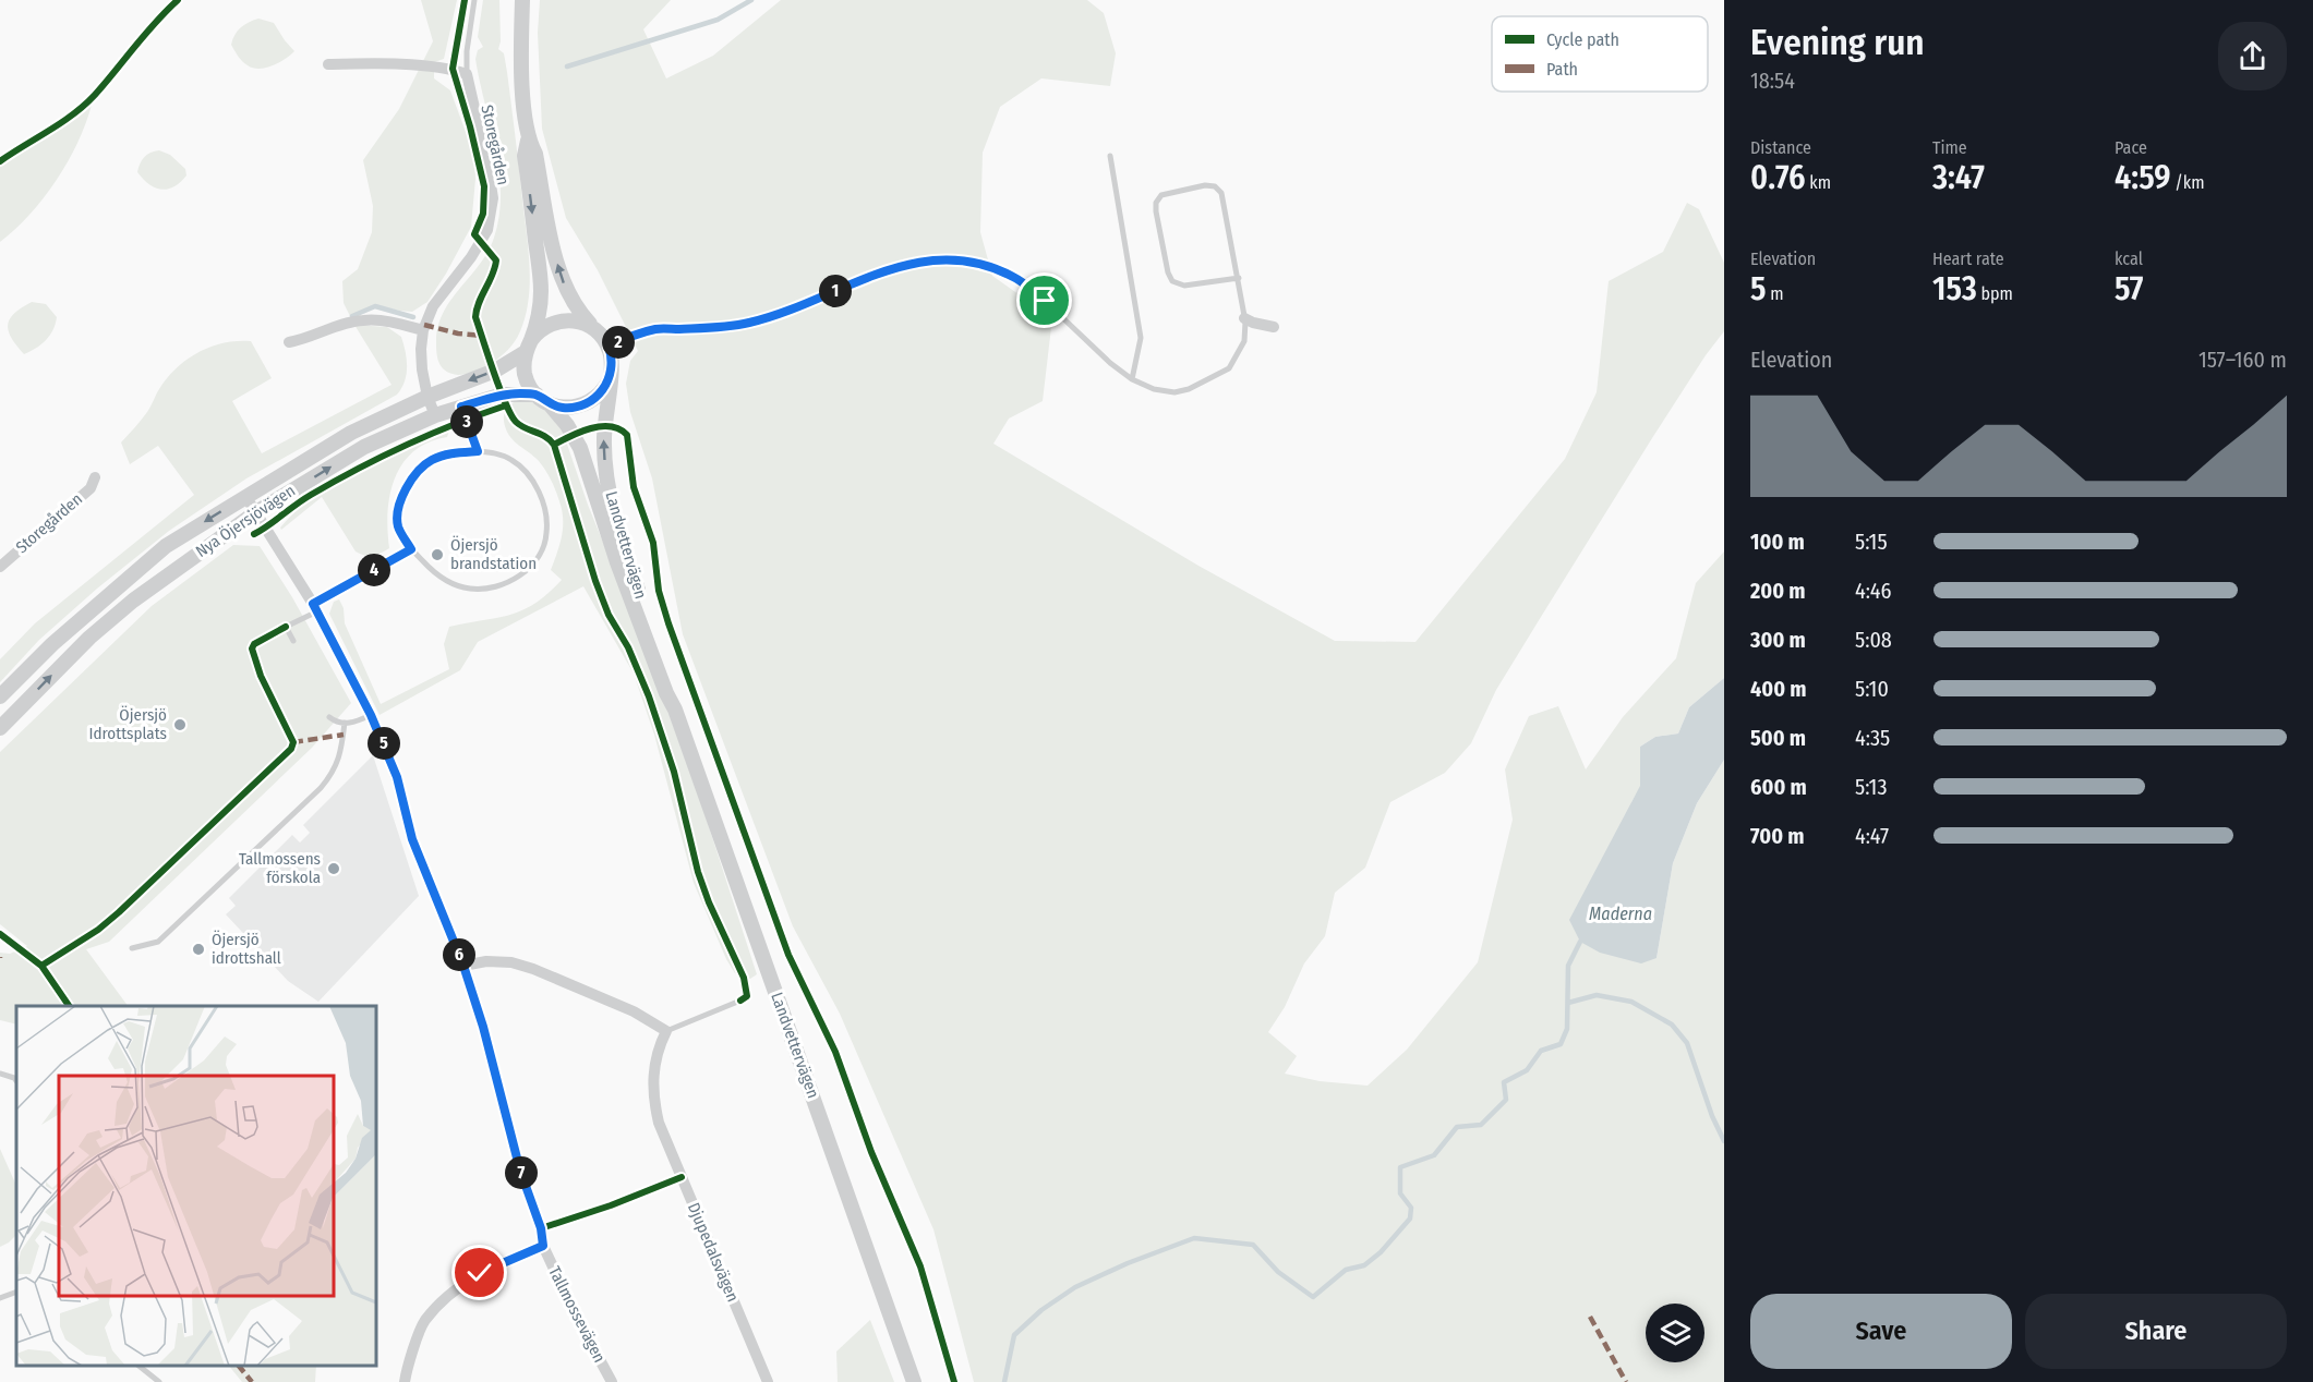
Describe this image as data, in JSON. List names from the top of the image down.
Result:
{
  "streets": {
    "street": [
      "Storegården",
      "Nya Öjersjövägen",
      "Landvettervägen",
      "Djupedalsvägen",
      "Tallmossevägen"
    ]
  },
  "crossings": [
    ["Storegården", "Nya Öjersjövägen"],
    ["Nya Öjersjövägen", "Landvettervägen"],
    ["Nya Öjersjövägen", "Tallmossevägen"]
  ],
  "water": ["Maderna"],
  "places": [
    "Öjersjö brandstation",
    "Öjersjö Idrottsplats",
    "Tallmossens förskola",
    "Öjersjö idrottshall"
  ],
  "legend": ["Cycle path", "Path"],
  "page": {
    "heading": ["Evening run", "18:54"],
    "stats": [
      ["Distance", "0.76 km"],
      ["Time", "3:47"],
      ["Pace", "4:59 /km"],
      ["Elevation", "5 m"],
      ["Heart rate", "153 bpm"],
      ["kcal", "57"]
    ],
    "pins": [
      "1",
      "2",
      "3",
      "4",
      "5",
      "6",
      "7"
    ],
    "chart": ["Elevation", "157–160 m"],
    "list": [
      {
        "name": "100 m",
        "note": "5:15"
      },
      {
        "name": "200 m",
        "note": "4:46"
      },
      {
        "name": "300 m",
        "note": "5:08"
      },
      {
        "name": "400 m",
        "note": "5:10"
      },
      {
        "name": "500 m",
        "note": "4:35"
      },
      {
        "name": "600 m",
        "note": "5:13"
      },
      {
        "name": "700 m",
        "note": "4:47"
      }
    ],
    "buttons": ["Save", "Share"]
  }
}
